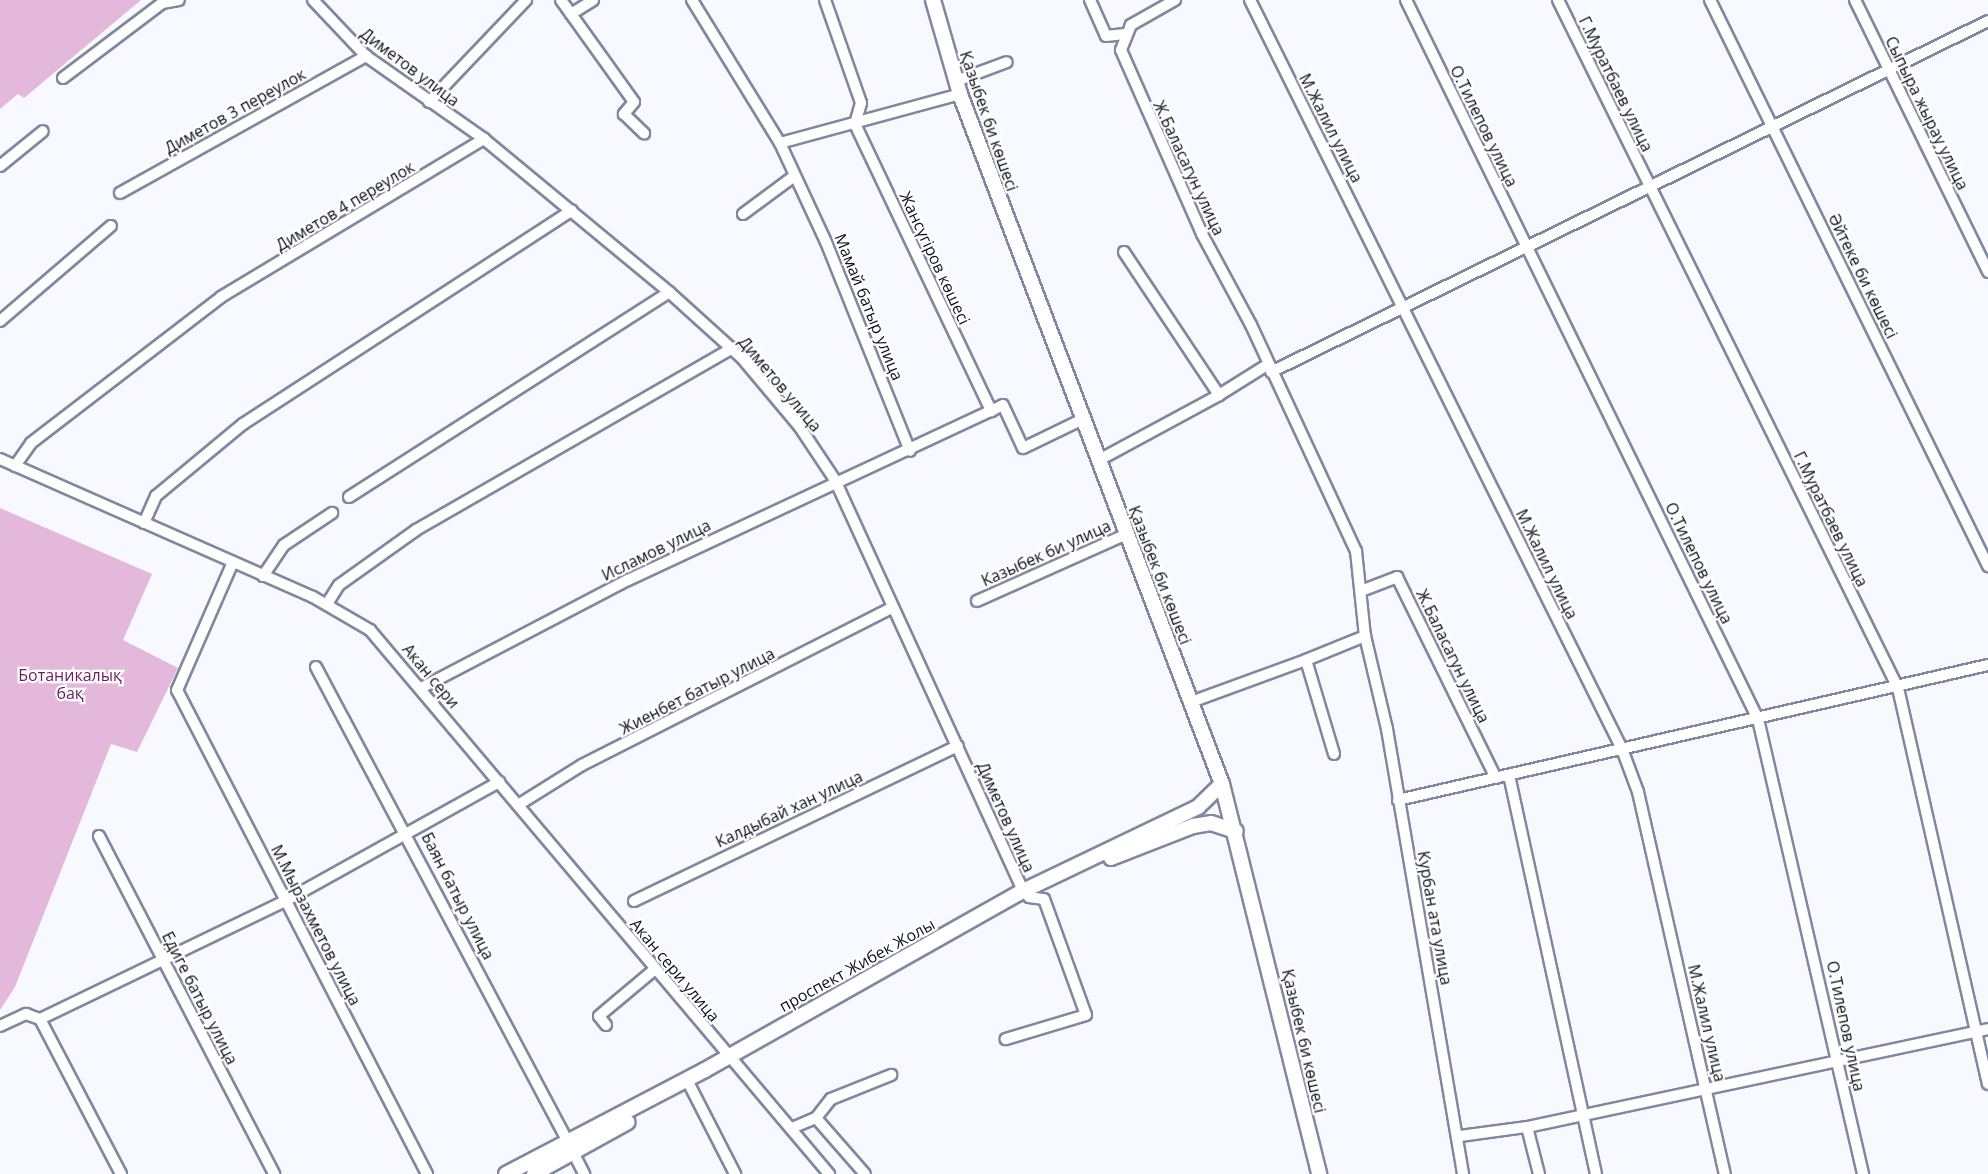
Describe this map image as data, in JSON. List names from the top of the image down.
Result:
{
  "streets": {
    "main road": ["Қазыбек би көшесі", "проспект Жибек Жолы"],
    "street": [
      "Диметов улица",
      "Г.Муратбаев улица",
      "Диметов 3 переулок",
      "Сыпыра жырау улица",
      "О.Тилепов улица",
      "М.Жалил улица",
      "Ж.Баласагун улица",
      "Диметов 4 переулок",
      "Жансүгіров көшесі",
      "Әйтеке би көшесі",
      "Мамай батыр улица",
      "Исламов улица",
      "Казыбек би улица",
      "Акан сери",
      "Жиенбет батыр улица",
      "Калдыбай хан улица",
      "Баян батыр улица",
      "Курбан ата улица",
      "М.Мырзахметов улица",
      "Акан сери улица",
      "Едиге батыр улица"
    ]
  },
  "crossings": [
    ["Диметов улица", "Диметов 3 переулок"],
    ["Диметов улица", "Диметов 4 переулок"],
    ["Диметов улица", "Исламов улица"],
    ["Диметов улица", "Жиенбет батыр улица"],
    ["Диметов улица", "Калдыбай хан улица"],
    ["Диметов улица", "проспект Жибек Жолы"],
    ["Қазыбек би көшесі", "Казыбек би улица"],
    ["Қазыбек би көшесі", "проспект Жибек Жолы"],
    ["Ж.Баласагун улица", "Курбан ата улица"],
    ["Диметов 4 переулок", "Акан сери"],
    ["Жансүгіров көшесі", "Исламов улица"],
    ["Мамай батыр улица", "Исламов улица"],
    ["Исламов улица", "Акан сери"],
    ["Акан сери", "М.Мырзахметов улица"],
    ["Акан сери", "Акан сери улица"],
    ["Жиенбет батыр улица", "Акан сери улица"],
    ["Баян батыр улица", "проспект Жибек Жолы"],
    ["проспект Жибек Жолы", "Акан сери улица"]
  ],
  "parks": ["Ботаникалық бақ"]
}
